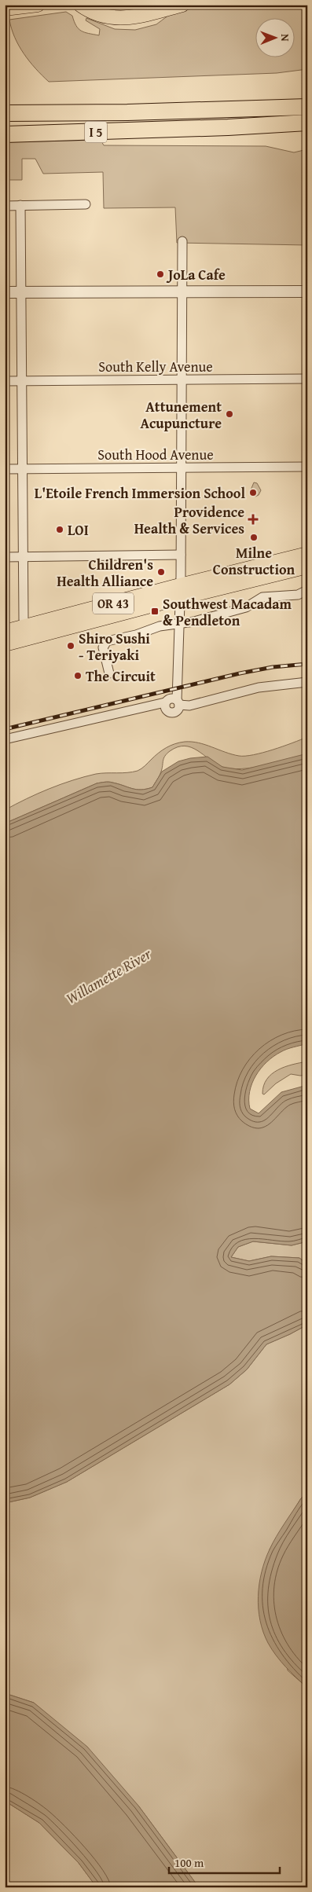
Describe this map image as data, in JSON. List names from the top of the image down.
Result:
{
  "streets": {
    "highway": ["I 5"],
    "main road": ["OR 43"],
    "street": ["South Kelly Avenue", "South Hood Avenue"]
  },
  "water": ["Willamette River"],
  "places": {
    "other": [
      "JoLa Cafe",
      "Attunement Acupuncture",
      "L'Etoile French Immersion School",
      "LOI",
      "Milne Construction",
      "Children's Health Alliance",
      "Shiro Sushi - Teriyaki",
      "The Circuit"
    ],
    "health": ["Providence Health & Services"],
    "transit": ["Southwest Macadam & Pendleton"]
  },
  "scale_bar": "100 m",
  "north": "right"
}
